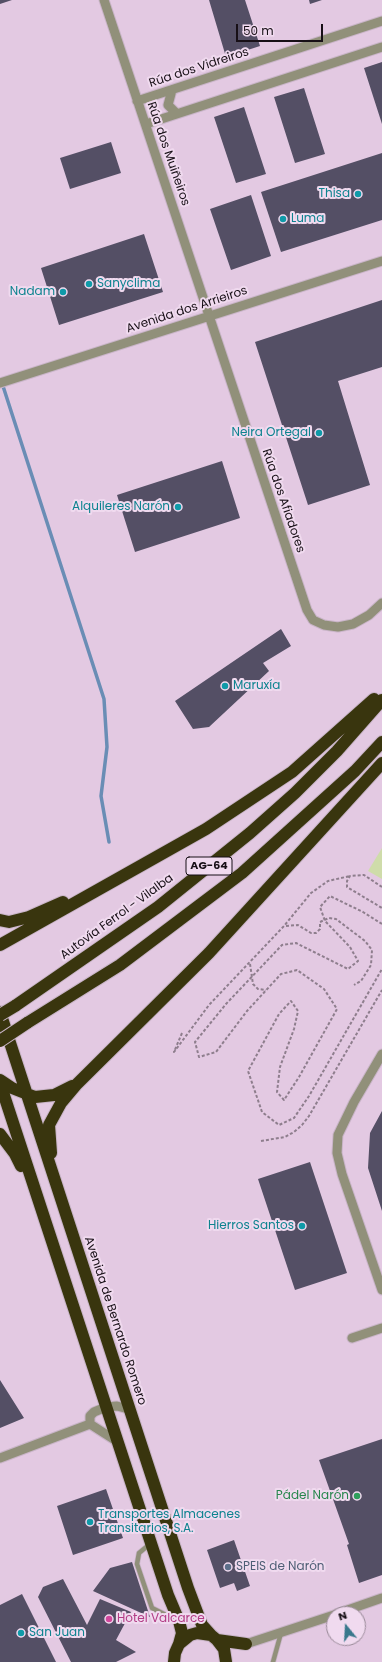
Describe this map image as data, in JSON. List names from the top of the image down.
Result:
{
  "streets": {
    "highway": ["AG-64", "Autovía Ferrol - Vilalba", "Avenida de Bernardo Romero"],
    "street": [
      "Rúa dos Vidreiros",
      "Rúa dos Muiñeiros",
      "Avenida dos Arrieiros",
      "Rúa dos Afiadores"
    ]
  },
  "crossings": [
    ["Rúa dos Vidreiros", "Rúa dos Muiñeiros"],
    ["Rúa dos Muiñeiros", "Avenida dos Arrieiros"],
    ["Rúa dos Muiñeiros", "Rúa dos Afiadores"],
    ["Avenida dos Arrieiros", "Rúa dos Afiadores"]
  ],
  "places": [
    "Thisa",
    "Luma",
    "Sanyclima",
    "Nadam",
    "Neira Ortegal",
    "Alquileres Narón",
    "Maruxía",
    "Hierros Santos",
    "Pádel Narón",
    "Transportes Almacenes Transitarios, S.A.",
    "SPEIS de Narón",
    "Hotel Valcarce",
    "San Juan"
  ],
  "scale_bar": "50 m",
  "north": "top"
}
